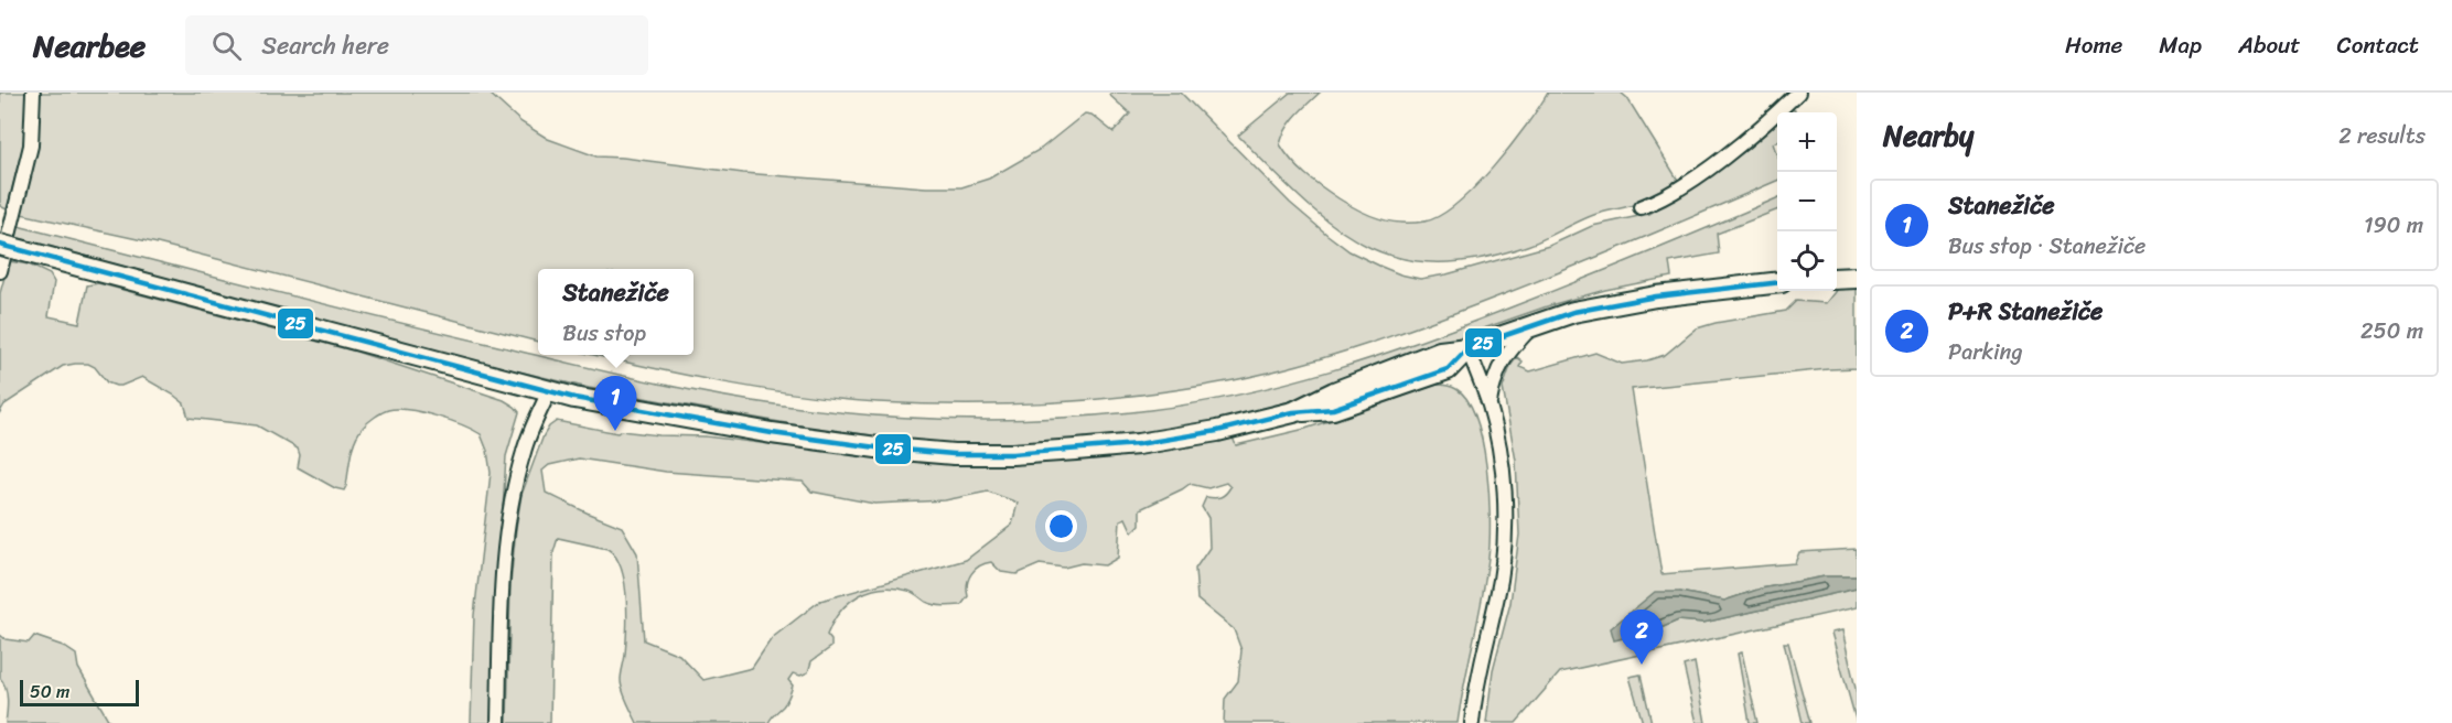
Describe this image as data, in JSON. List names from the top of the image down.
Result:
{
  "lines": ["transit line 25"],
  "scale_bar": "50 m",
  "page": {
    "header": "Nearbee",
    "search": "Search here",
    "nav": [
      "Home",
      "Map",
      "About",
      "Contact"
    ],
    "heading": ["Nearby", "2 results"],
    "map_buttons": ["+", "−"],
    "list": [
      {
        "mark": "1",
        "name": "Stanežiče",
        "note": "Bus stop · Stanežiče",
        "value": "190 m"
      },
      {
        "mark": "2",
        "name": "P+R Stanežiče",
        "note": "Parking",
        "value": "250 m"
      }
    ],
    "popup": ["Stanežiče", "Bus stop"],
    "pins": ["1", "2"],
    "scale": "50 m"
  }
}
